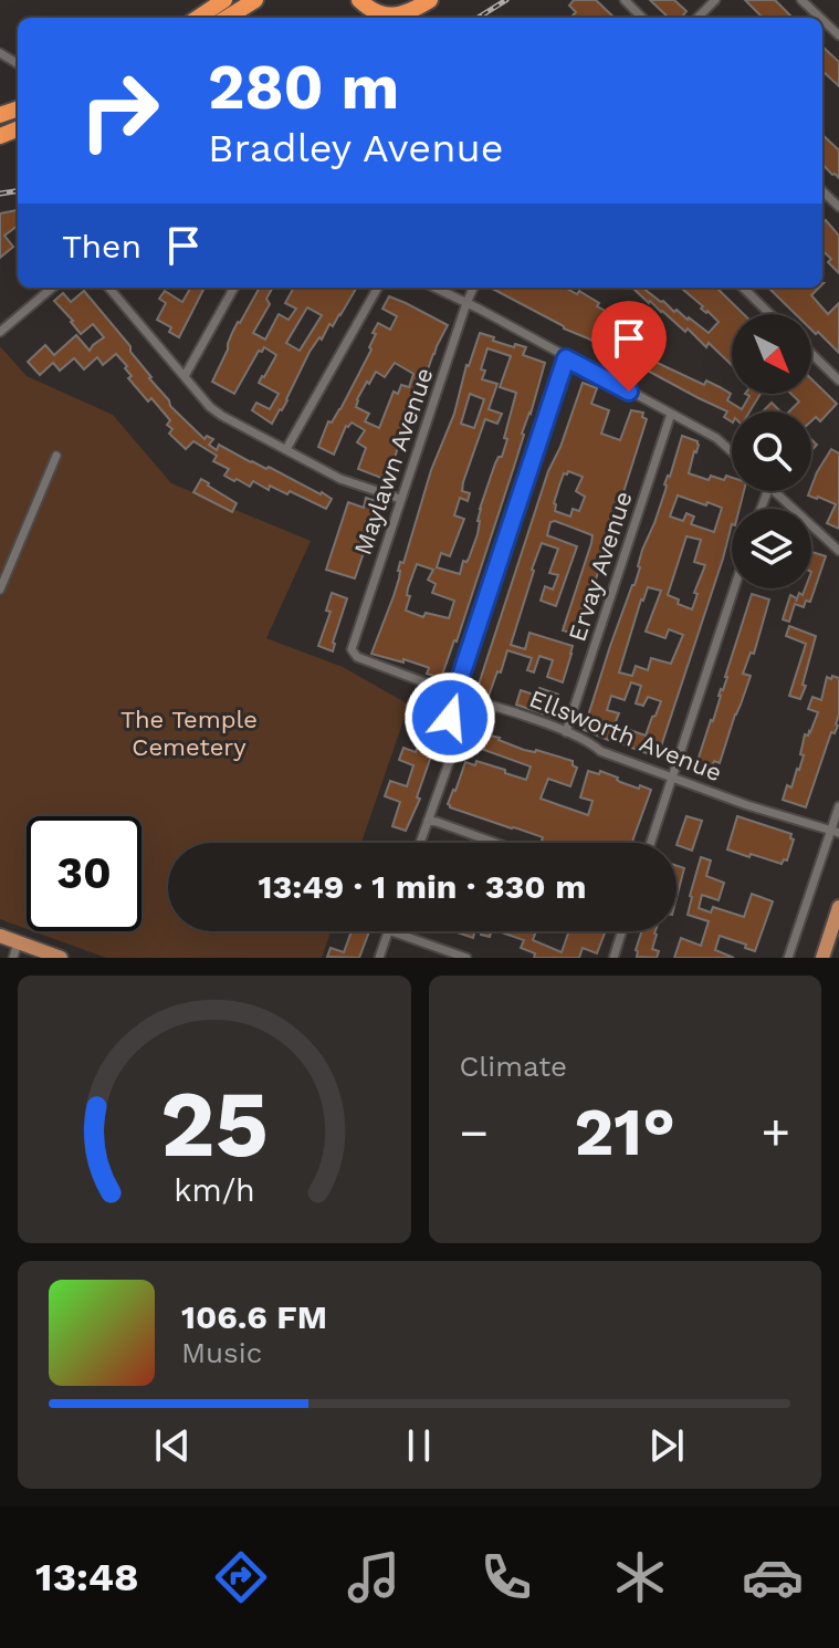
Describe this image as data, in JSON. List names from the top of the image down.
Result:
{
  "streets": {
    "street": ["Maylawn Avenue", "Ervay Avenue", "Ellsworth Avenue"]
  },
  "crossings": [
    ["Maylawn Avenue", "Ellsworth Avenue"],
    ["Ervay Avenue", "Ellsworth Avenue"]
  ],
  "parks": ["The Temple Cemetery"],
  "north": "bottom right",
  "page": {
    "turn": ["280 m", "Bradley Avenue"],
    "then": "Then",
    "limit": "30",
    "trip": "13:49 · 1 min · 330 m",
    "tile": "Climate",
    "heat": ["−", "21°", "+"],
    "song": ["106.6 FM", "Music"],
    "tabs": "13:48",
    "gauge": ["25", "km/h"]
  }
}
